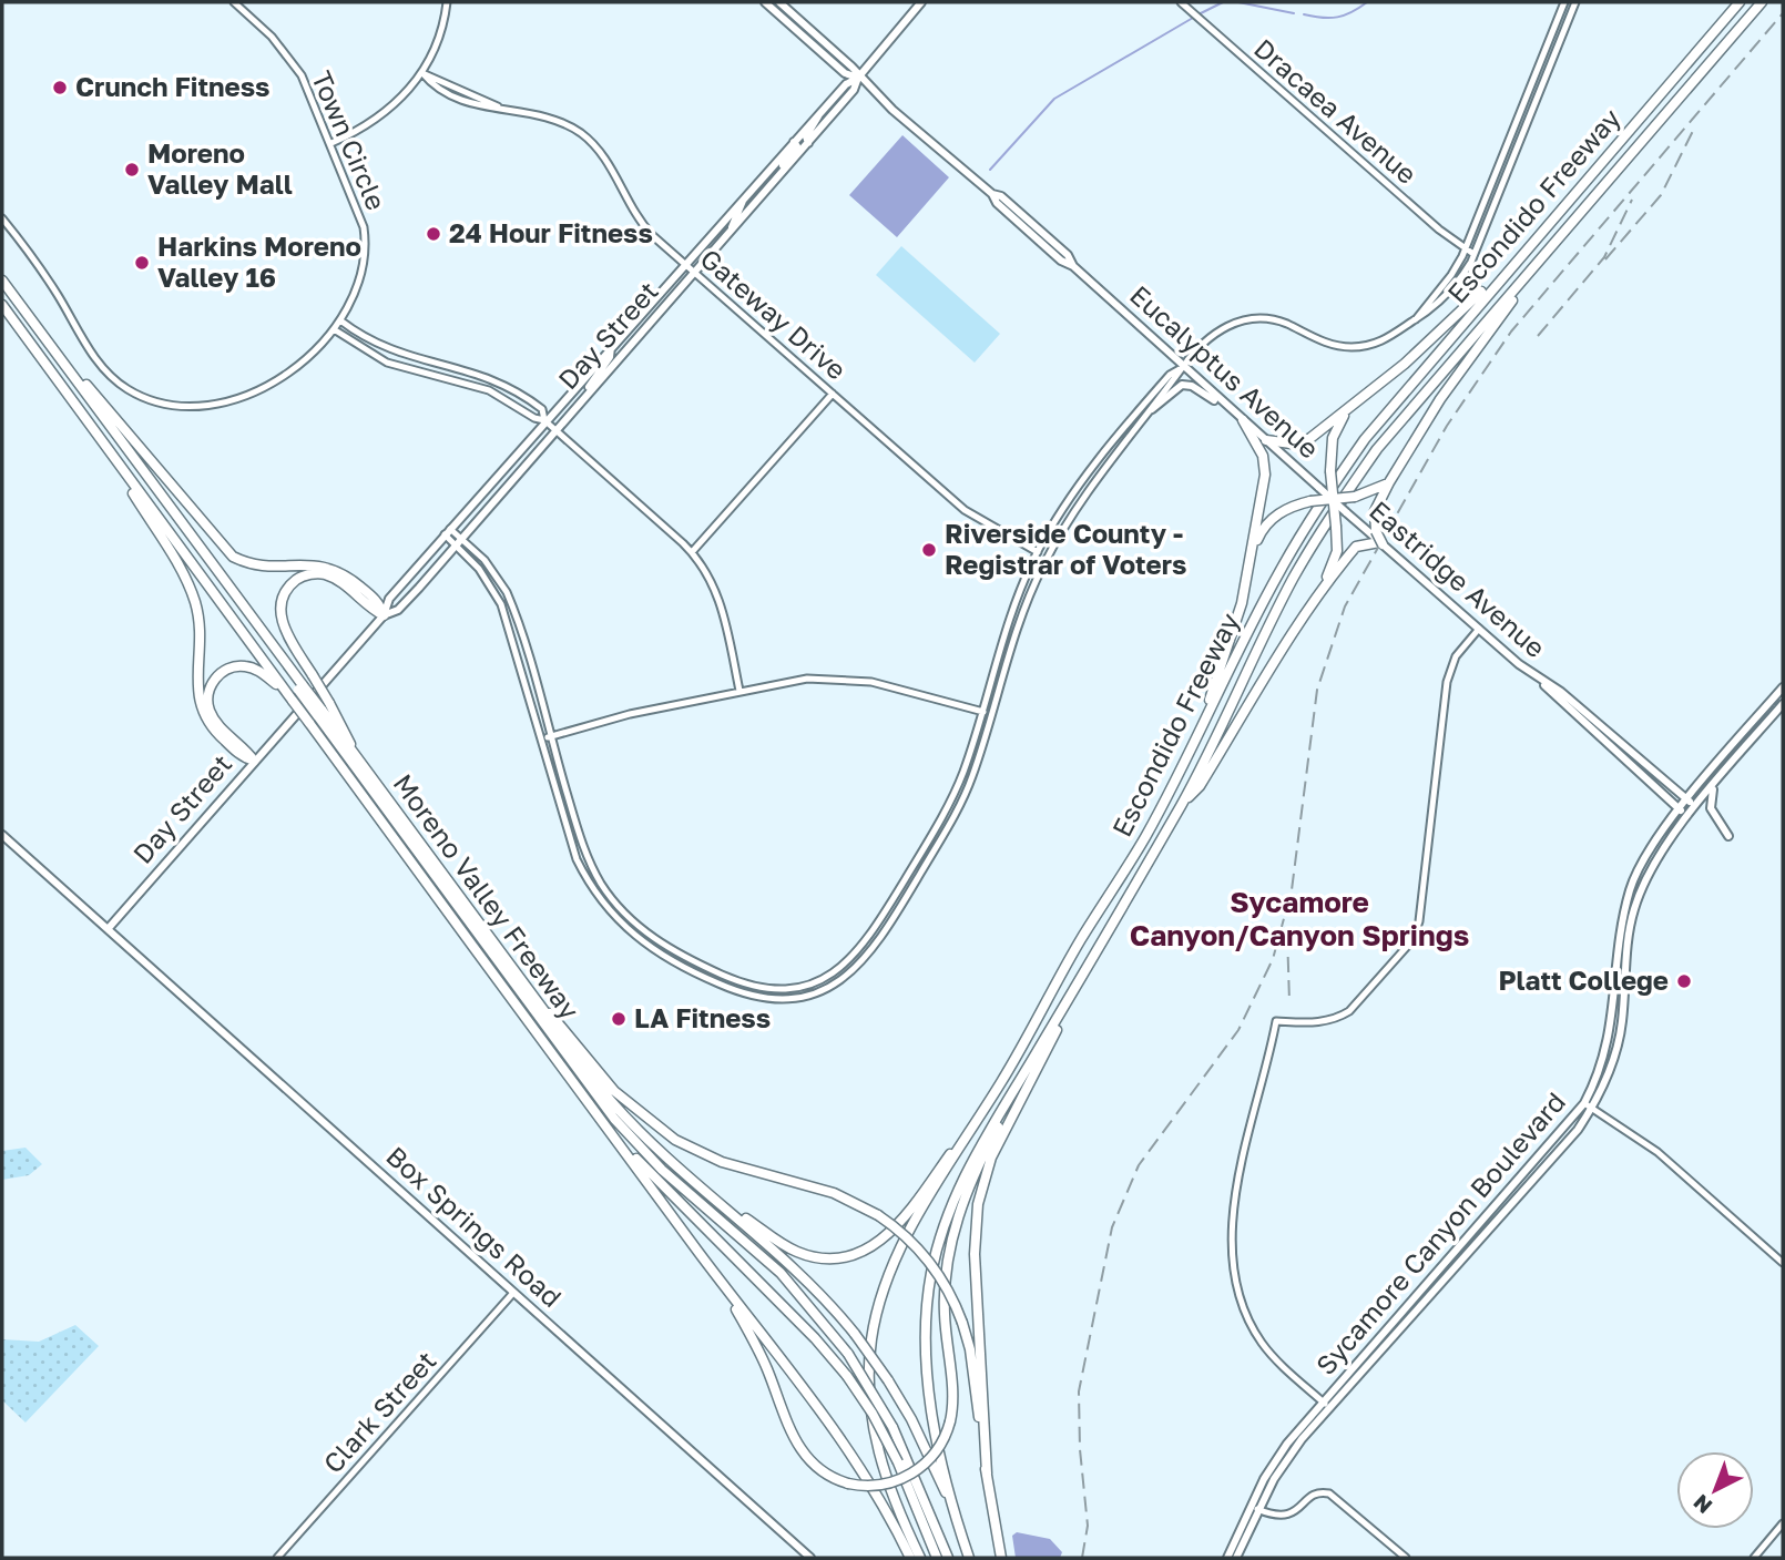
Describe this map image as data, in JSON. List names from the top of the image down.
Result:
{
  "streets": {
    "highway": ["Escondido Freeway", "Moreno Valley Freeway"],
    "main road": [
      "Day Street",
      "Eucalyptus Avenue",
      "Eastridge Avenue",
      "Box Springs Road",
      "Sycamore Canyon Boulevard"
    ],
    "street": [
      "Dracaea Avenue",
      "Town Circle",
      "Gateway Drive",
      "Clark Street"
    ]
  },
  "crossings": [
    ["Escondido Freeway", "Moreno Valley Freeway"],
    ["Gateway Drive", "Day Street"],
    ["Day Street", "Eucalyptus Avenue"],
    ["Day Street", "Box Springs Road"],
    ["Eucalyptus Avenue", "Eastridge Avenue"],
    ["Eastridge Avenue", "Sycamore Canyon Boulevard"],
    ["Box Springs Road", "Clark Street"]
  ],
  "districts": ["Sycamore Canyon/Canyon Springs"],
  "places": [
    "Crunch Fitness",
    "Moreno Valley Mall",
    "24 Hour Fitness",
    "Harkins Moreno Valley 16",
    "Riverside County - Registrar of Voters",
    "Platt College",
    "LA Fitness"
  ],
  "north": "bottom left"
}
